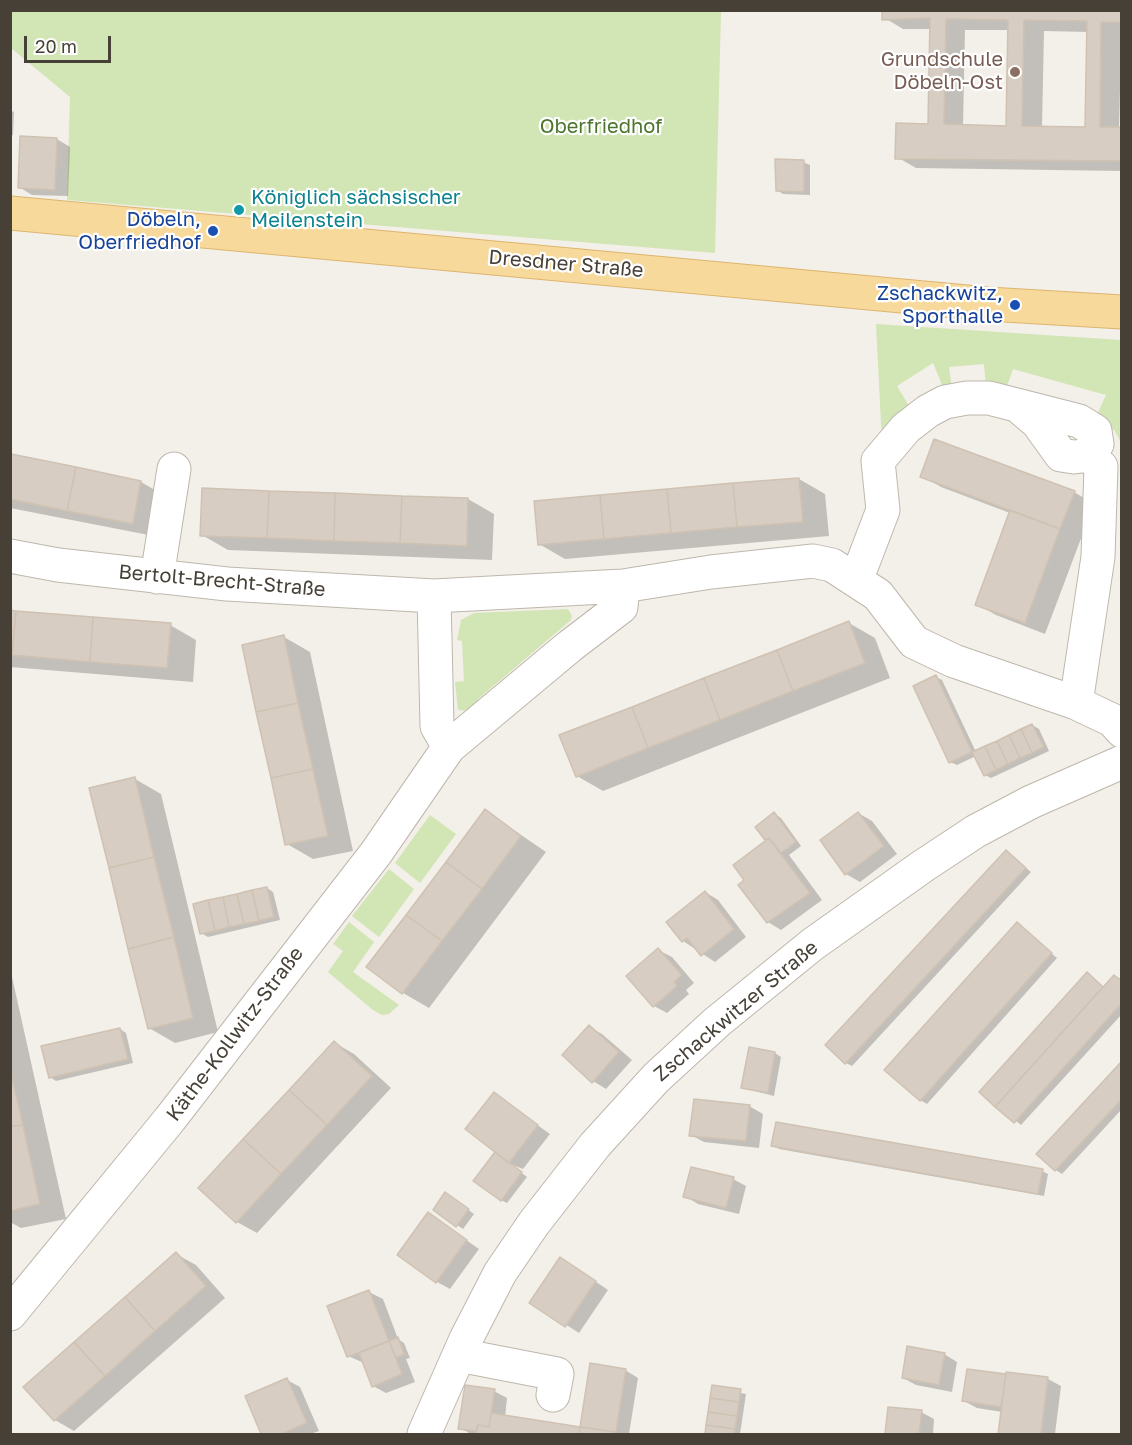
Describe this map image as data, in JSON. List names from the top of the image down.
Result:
{
  "streets": {
    "main road": ["Dresdner Straße"],
    "street": ["Bertolt-Brecht-Straße", "Zschackwitzer Straße", "Käthe-Kollwitz-Straße"]
  },
  "parks": ["Oberfriedhof"],
  "places": [
    "Grundschule Döbeln-Ost",
    "Königlich sächsischer Meilenstein",
    "Döbeln, Oberfriedhof",
    "Zschackwitz, Sporthalle"
  ],
  "scale_bar": "20 m"
}
